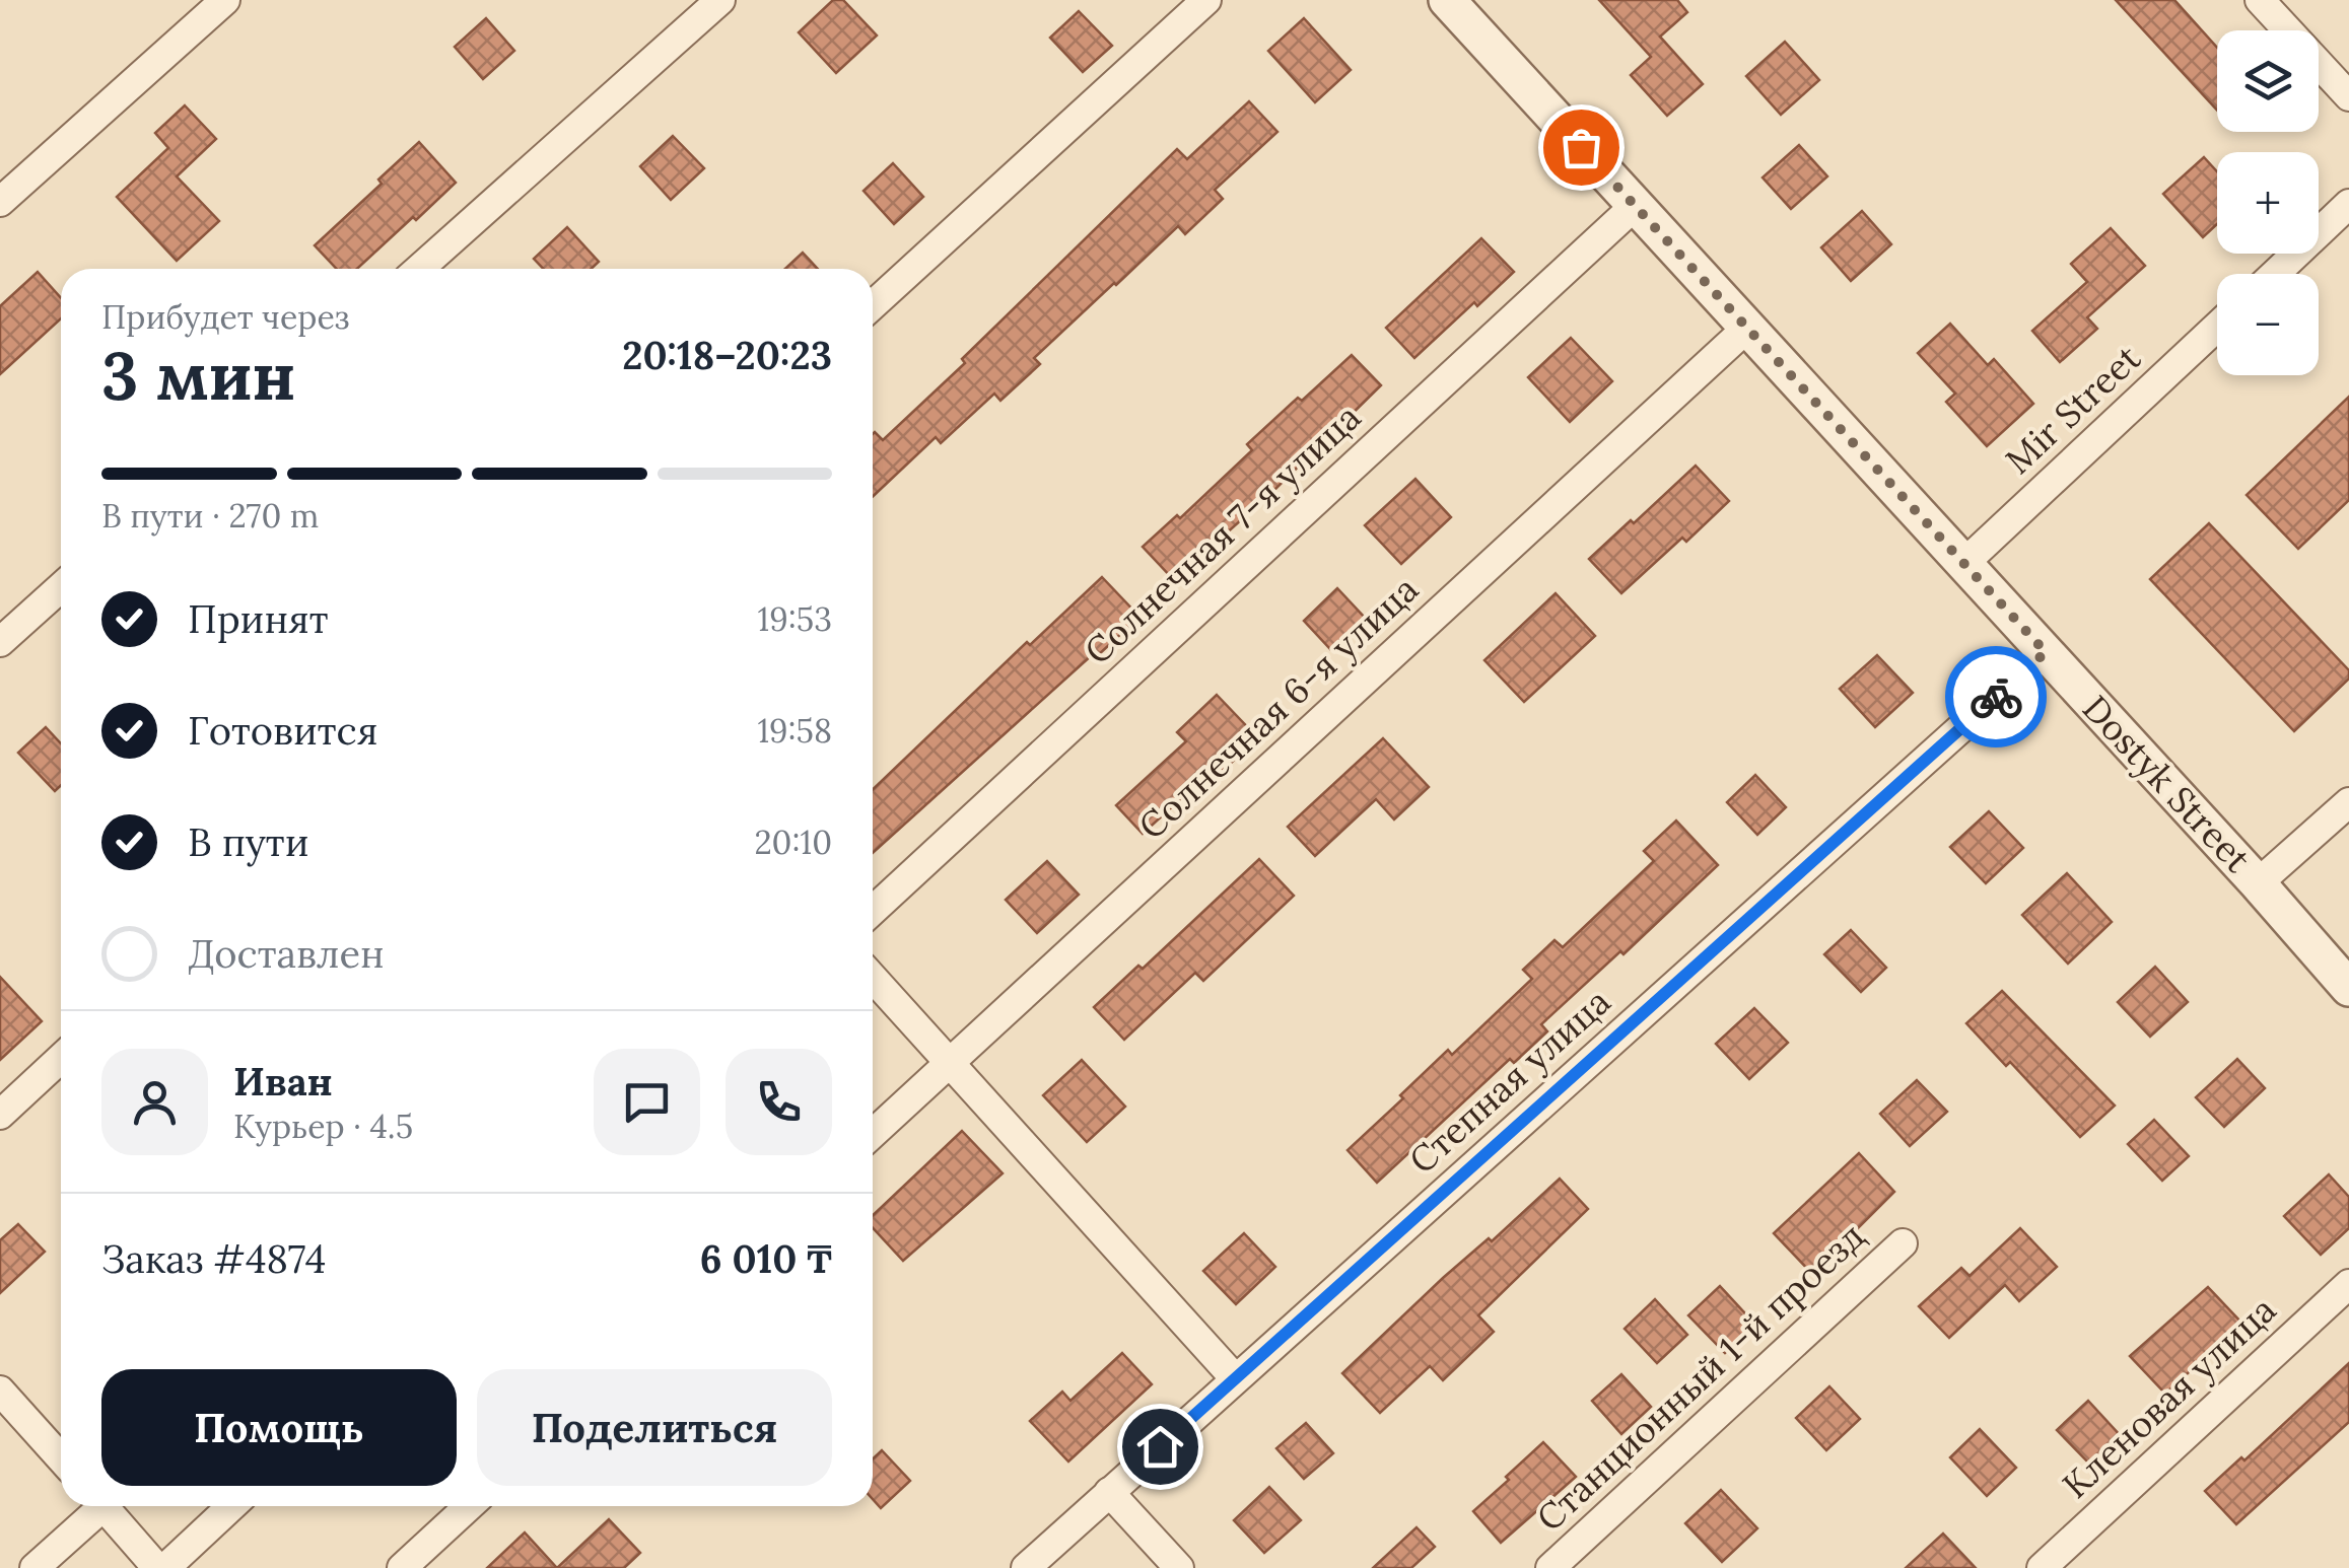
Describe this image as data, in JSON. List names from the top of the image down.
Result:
{
  "streets": {
    "street": [
      "Mir Street",
      "Солнечная 7-я улица",
      "Солнечная 6-я улица",
      "Dostyk Street",
      "Степная улица",
      "Станционный 1-й проезд",
      "Кленовая улица"
    ]
  },
  "crossings": [
    ["Mir Street", "Dostyk Street"],
    ["Солнечная 7-я улица", "Dostyk Street"],
    ["Солнечная 6-я улица", "Dostyk Street"],
    ["Dostyk Street", "Степная улица"]
  ],
  "page": {
    "map_buttons": ["+", "−"],
    "heading": ["3 мин", "Прибудет через", "20:18–20:23"],
    "panel": [
      "Иван",
      "Курьер · 4.5",
      "Заказ #4874",
      "6 010 ₸"
    ],
    "bar": "В пути · 270 m",
    "list": [
      ["Принят", "19:53"],
      ["Готовится", "19:58"],
      ["В пути", "20:10"],
      "Доставлен"
    ],
    "buttons": ["Помощь", "Поделиться"]
  }
}
